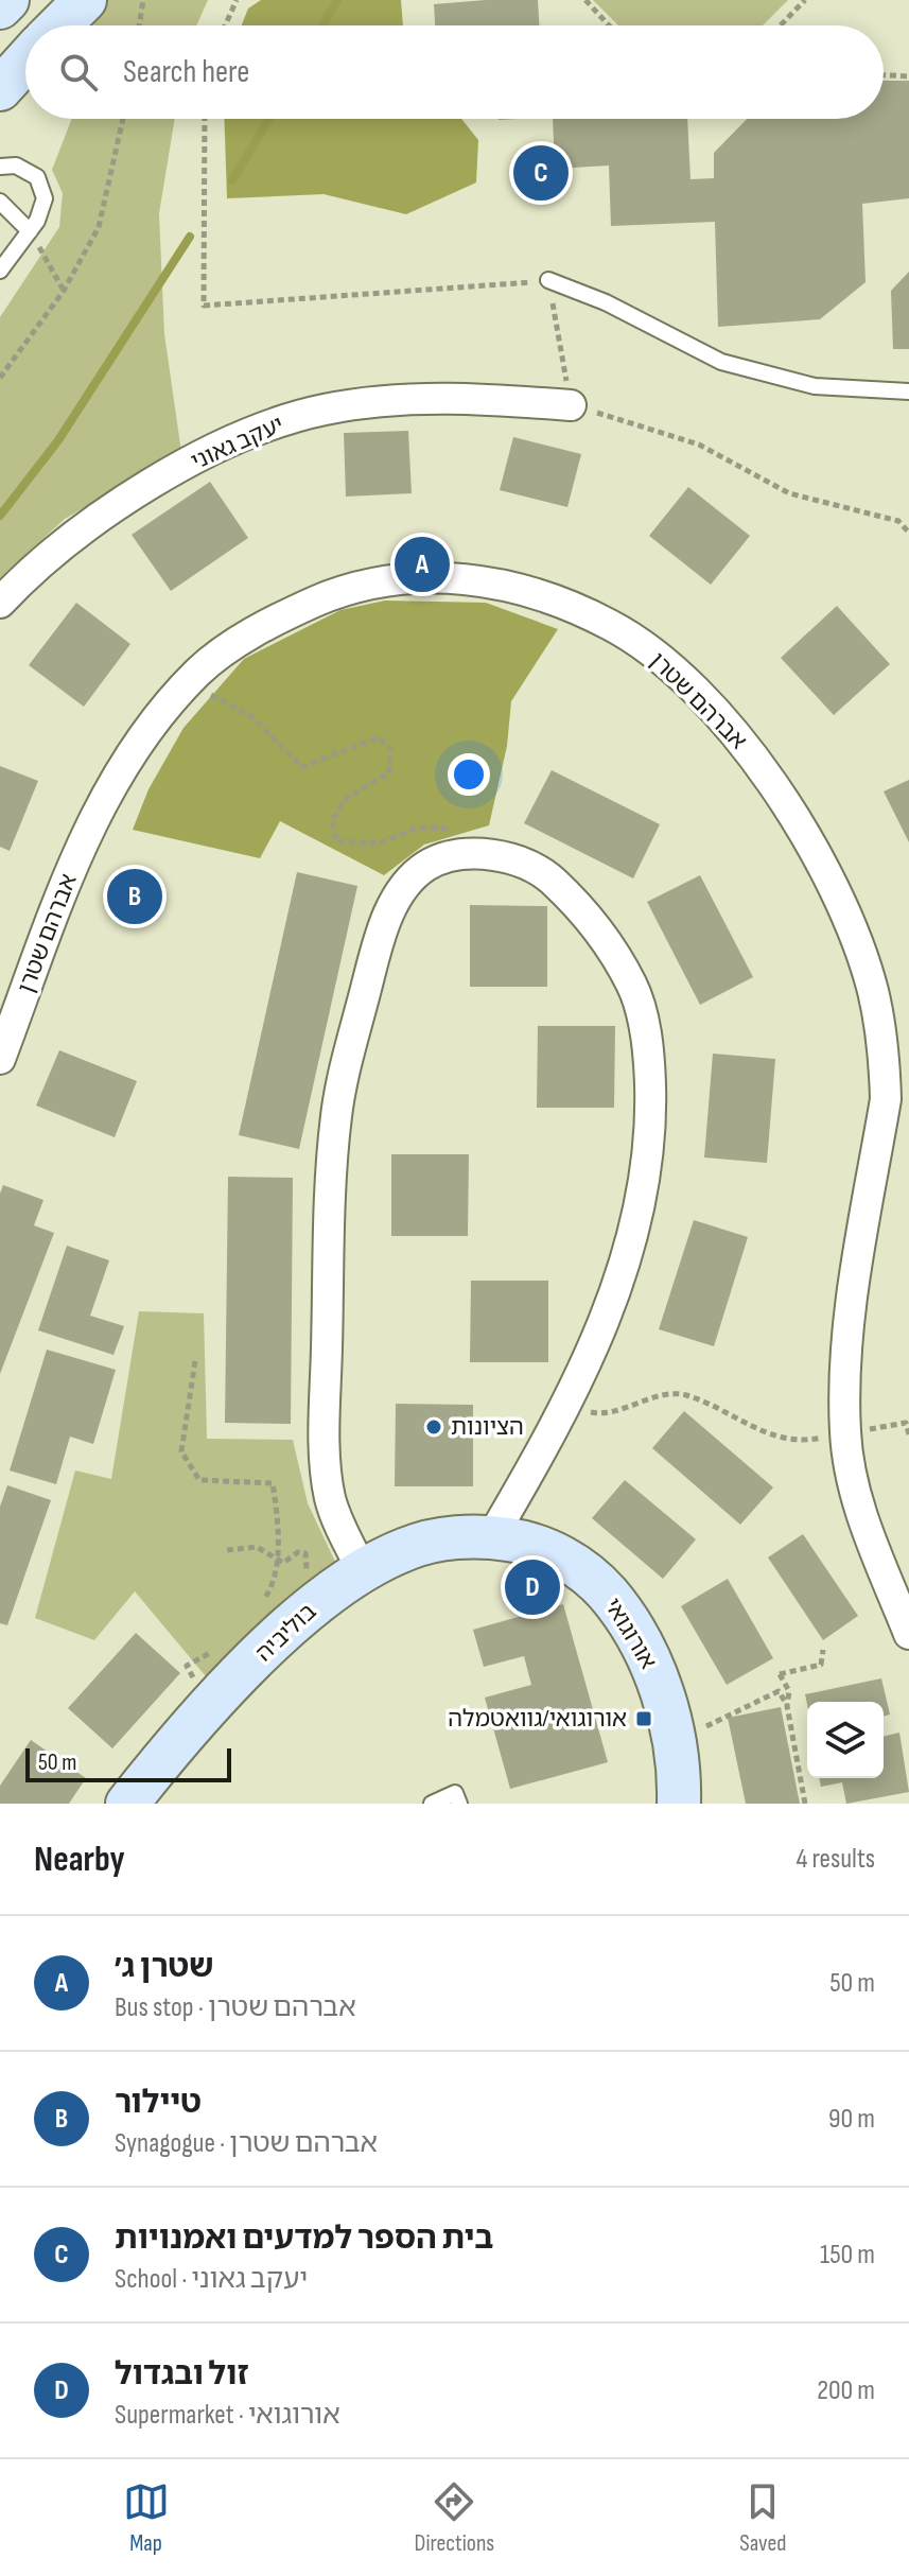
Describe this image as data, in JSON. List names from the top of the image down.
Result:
{
  "streets": {
    "street": [
      "יעקב גאוני",
      "אברהם שטרן",
      "בוליביה",
      "אורוגואי"
    ]
  },
  "crossings": [
    ["בוליביה", "אורוגואי"]
  ],
  "places": {
    "other": ["הציונות"],
    "transit": ["אורוגואי/גוואטמלה"]
  },
  "scale_bar": "50 m",
  "page": {
    "search": "Search here",
    "pins": [
      "C",
      "A",
      "B",
      "D"
    ],
    "scale": "50 m",
    "heading": ["Nearby", "4 results"],
    "list": [
      {
        "mark": "A",
        "name": "שטרן ג׳",
        "note": "Bus stop · אברהם שטרן",
        "value": "50 m"
      },
      {
        "mark": "B",
        "name": "טיילור",
        "note": "Synagogue · אברהם שטרן",
        "value": "90 m"
      },
      {
        "mark": "C",
        "name": "בית הספר למדעים ואמנויות",
        "note": "School · יעקב גאוני",
        "value": "150 m"
      },
      {
        "mark": "D",
        "name": "זול ובגדול",
        "note": "Supermarket · אורוגואי",
        "value": "200 m"
      }
    ],
    "nav": ["Map", "Directions", "Saved"]
  }
}
